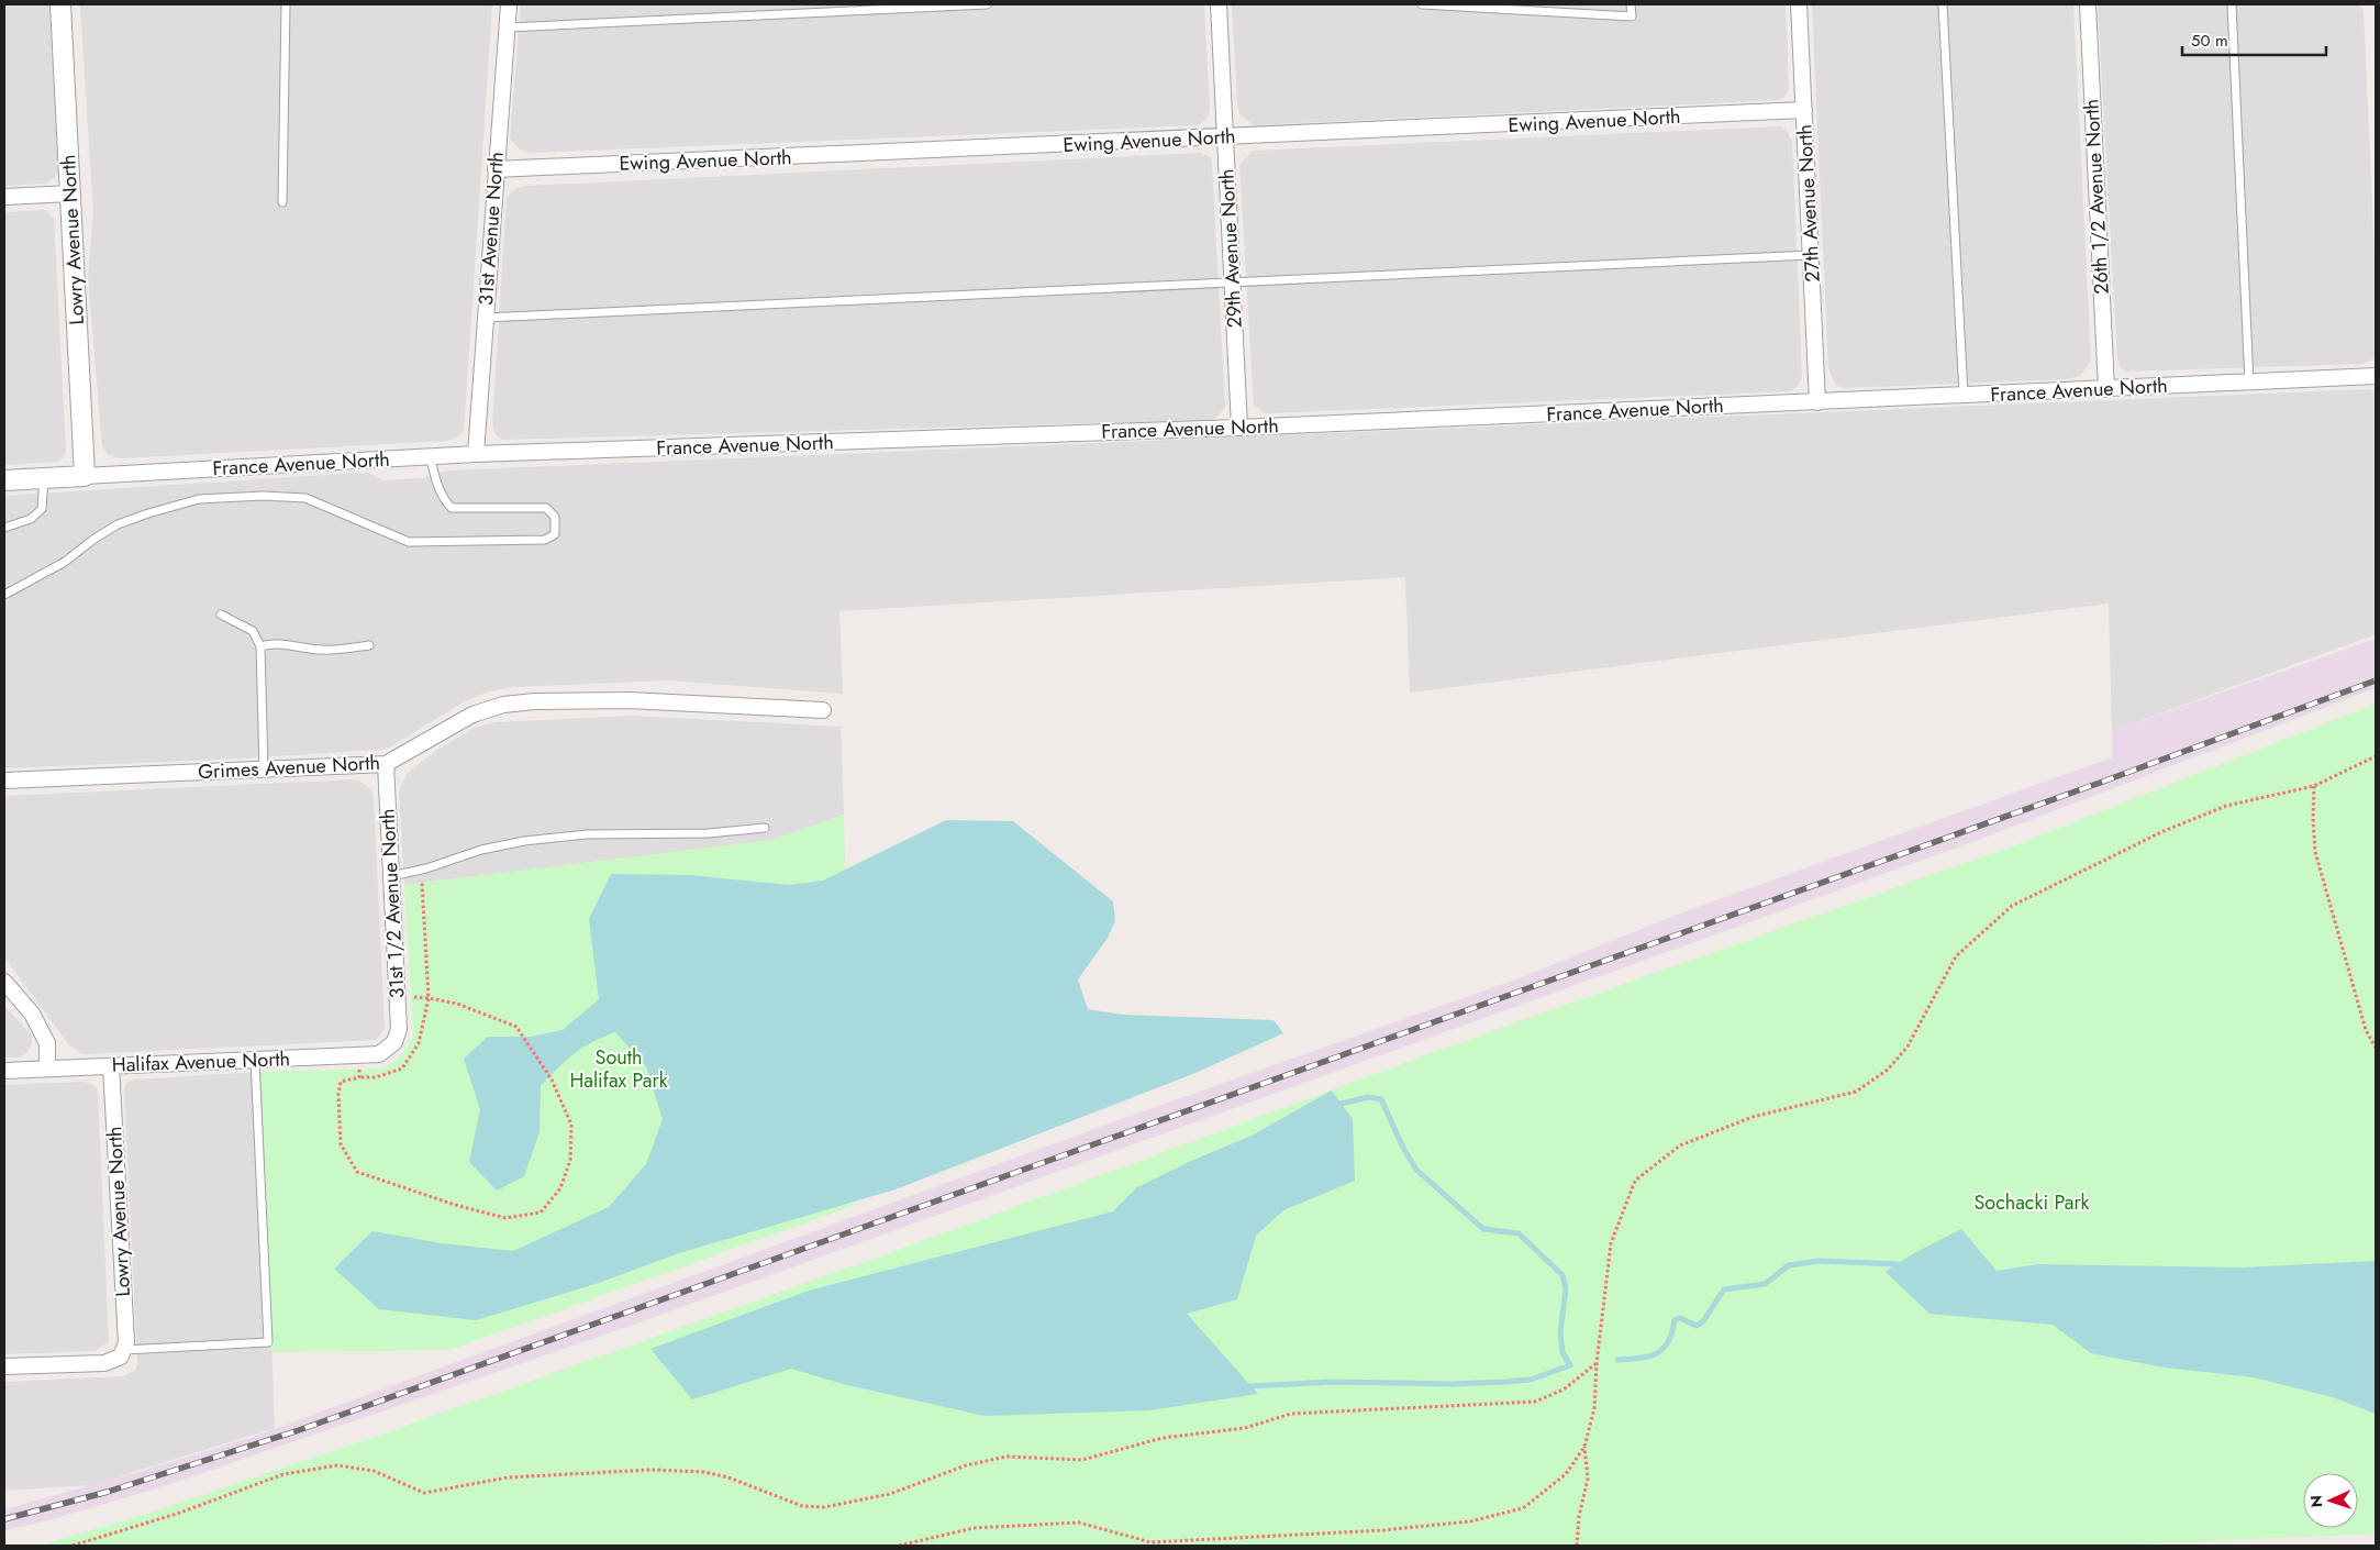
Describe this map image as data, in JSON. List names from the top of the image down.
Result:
{
  "streets": {
    "street": [
      "Ewing Avenue North",
      "26th 1/2 Avenue North",
      "27th Avenue North",
      "31st Avenue North",
      "Lowry Avenue North",
      "29th Avenue North",
      "France Avenue North",
      "Grimes Avenue North",
      "31st 1/2 Avenue North",
      "Halifax Avenue North"
    ]
  },
  "crossings": [
    ["Ewing Avenue North", "27th Avenue North"],
    ["Ewing Avenue North", "31st Avenue North"],
    ["Ewing Avenue North", "29th Avenue North"],
    ["26th 1/2 Avenue North", "France Avenue North"],
    ["27th Avenue North", "France Avenue North"],
    ["31st Avenue North", "France Avenue North"],
    ["Lowry Avenue North", "France Avenue North"],
    ["Lowry Avenue North", "Halifax Avenue North"],
    ["29th Avenue North", "France Avenue North"],
    ["Grimes Avenue North", "31st 1/2 Avenue North"],
    ["31st 1/2 Avenue North", "Halifax Avenue North"]
  ],
  "parks": ["South Halifax Park", "Sochacki Park"],
  "scale_bar": "50 m",
  "north": "left"
}
